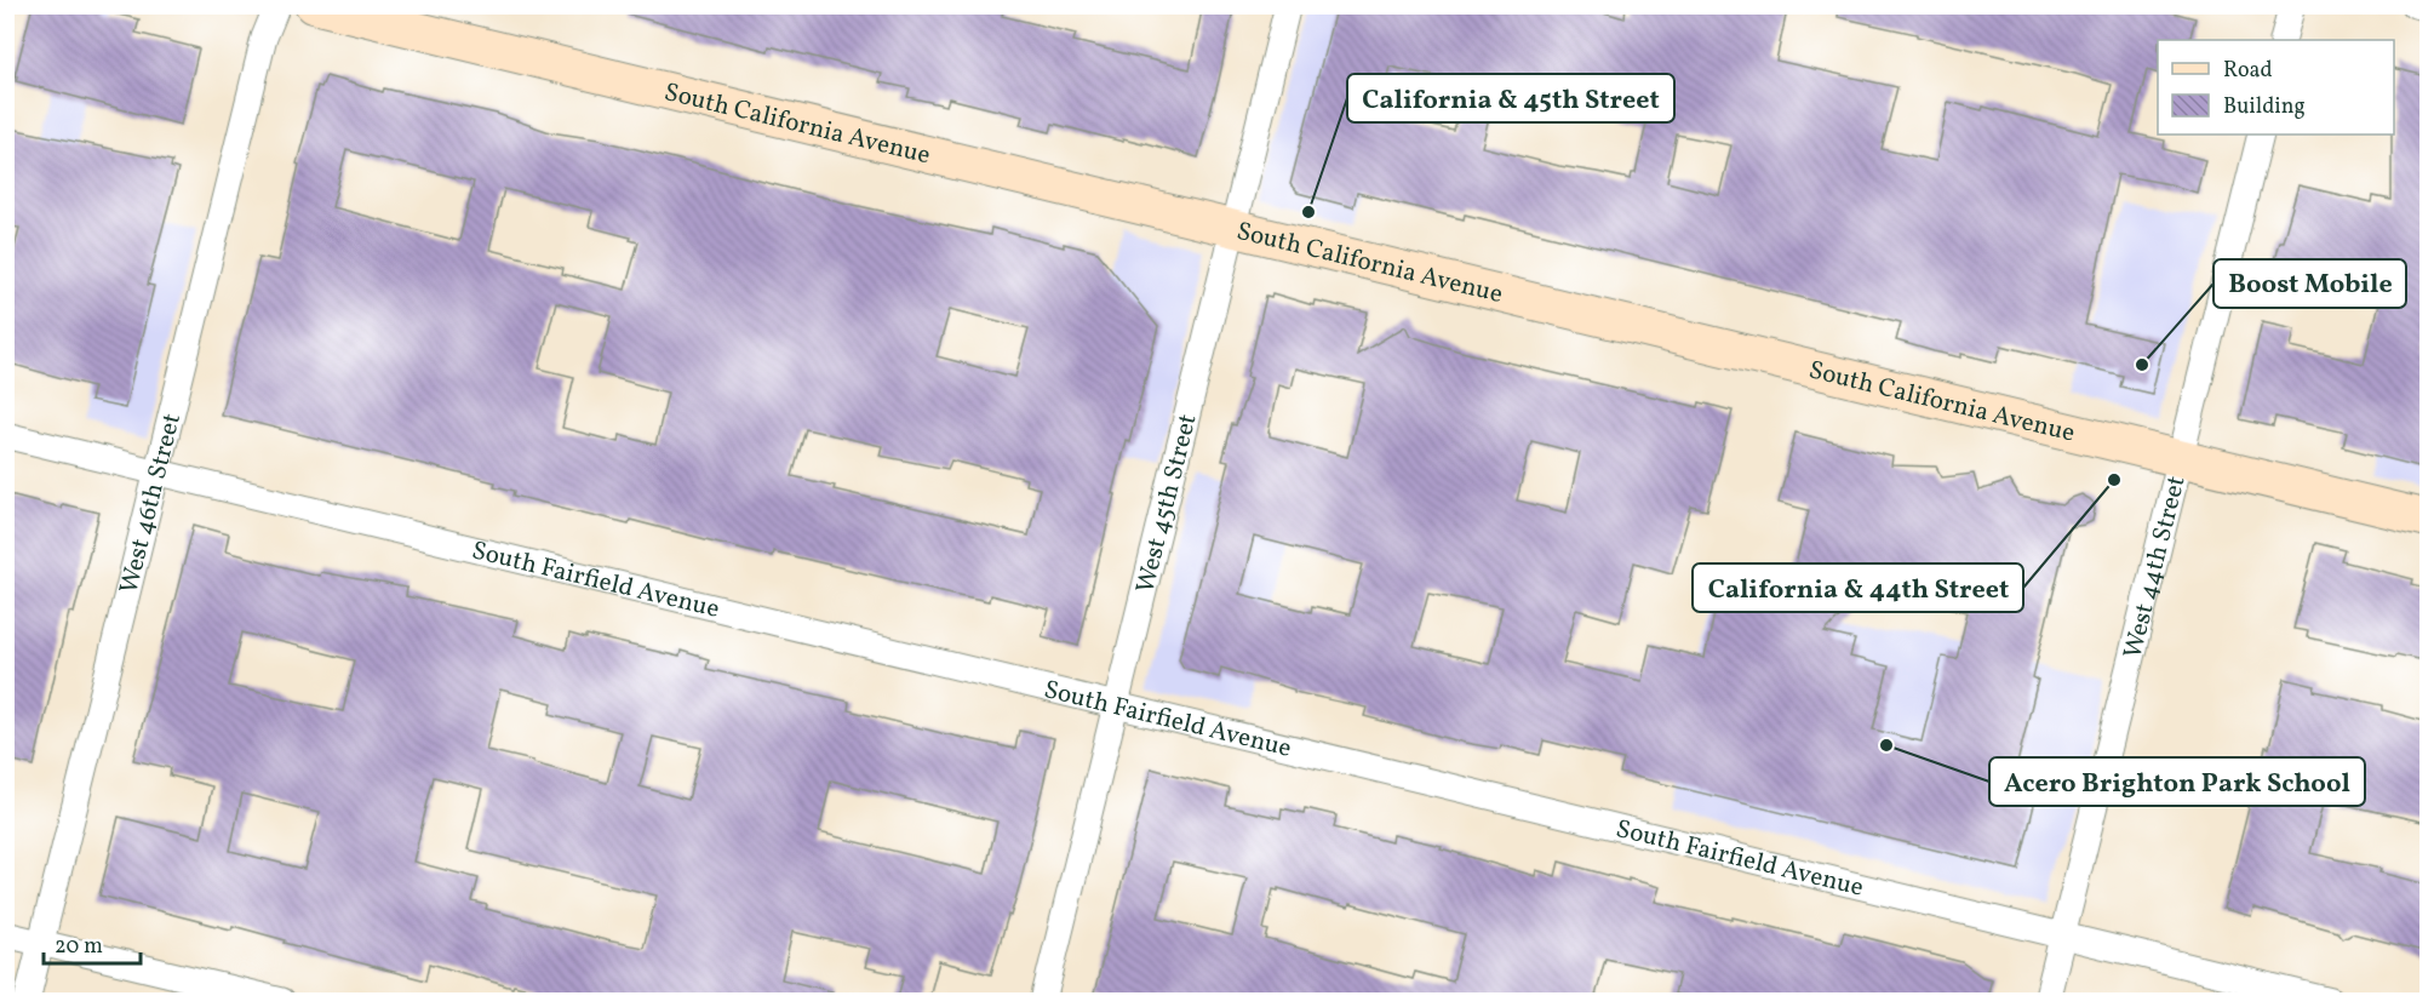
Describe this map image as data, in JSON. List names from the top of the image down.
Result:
{
  "streets": {
    "main road": ["South California Avenue"],
    "street": [
      "West 46th Street",
      "West 45th Street",
      "West 44th Street",
      "South Fairfield Avenue"
    ]
  },
  "crossings": [
    ["South California Avenue", "West 45th Street"],
    ["South California Avenue", "West 44th Street"],
    ["West 46th Street", "South Fairfield Avenue"],
    ["West 45th Street", "South Fairfield Avenue"],
    ["West 44th Street", "South Fairfield Avenue"]
  ],
  "places": [
    "California & 45th Street",
    "Boost Mobile",
    "California & 44th Street",
    "Acero Brighton Park School"
  ],
  "legend": ["Road", "Building"],
  "scale_bar": "20 m"
}
